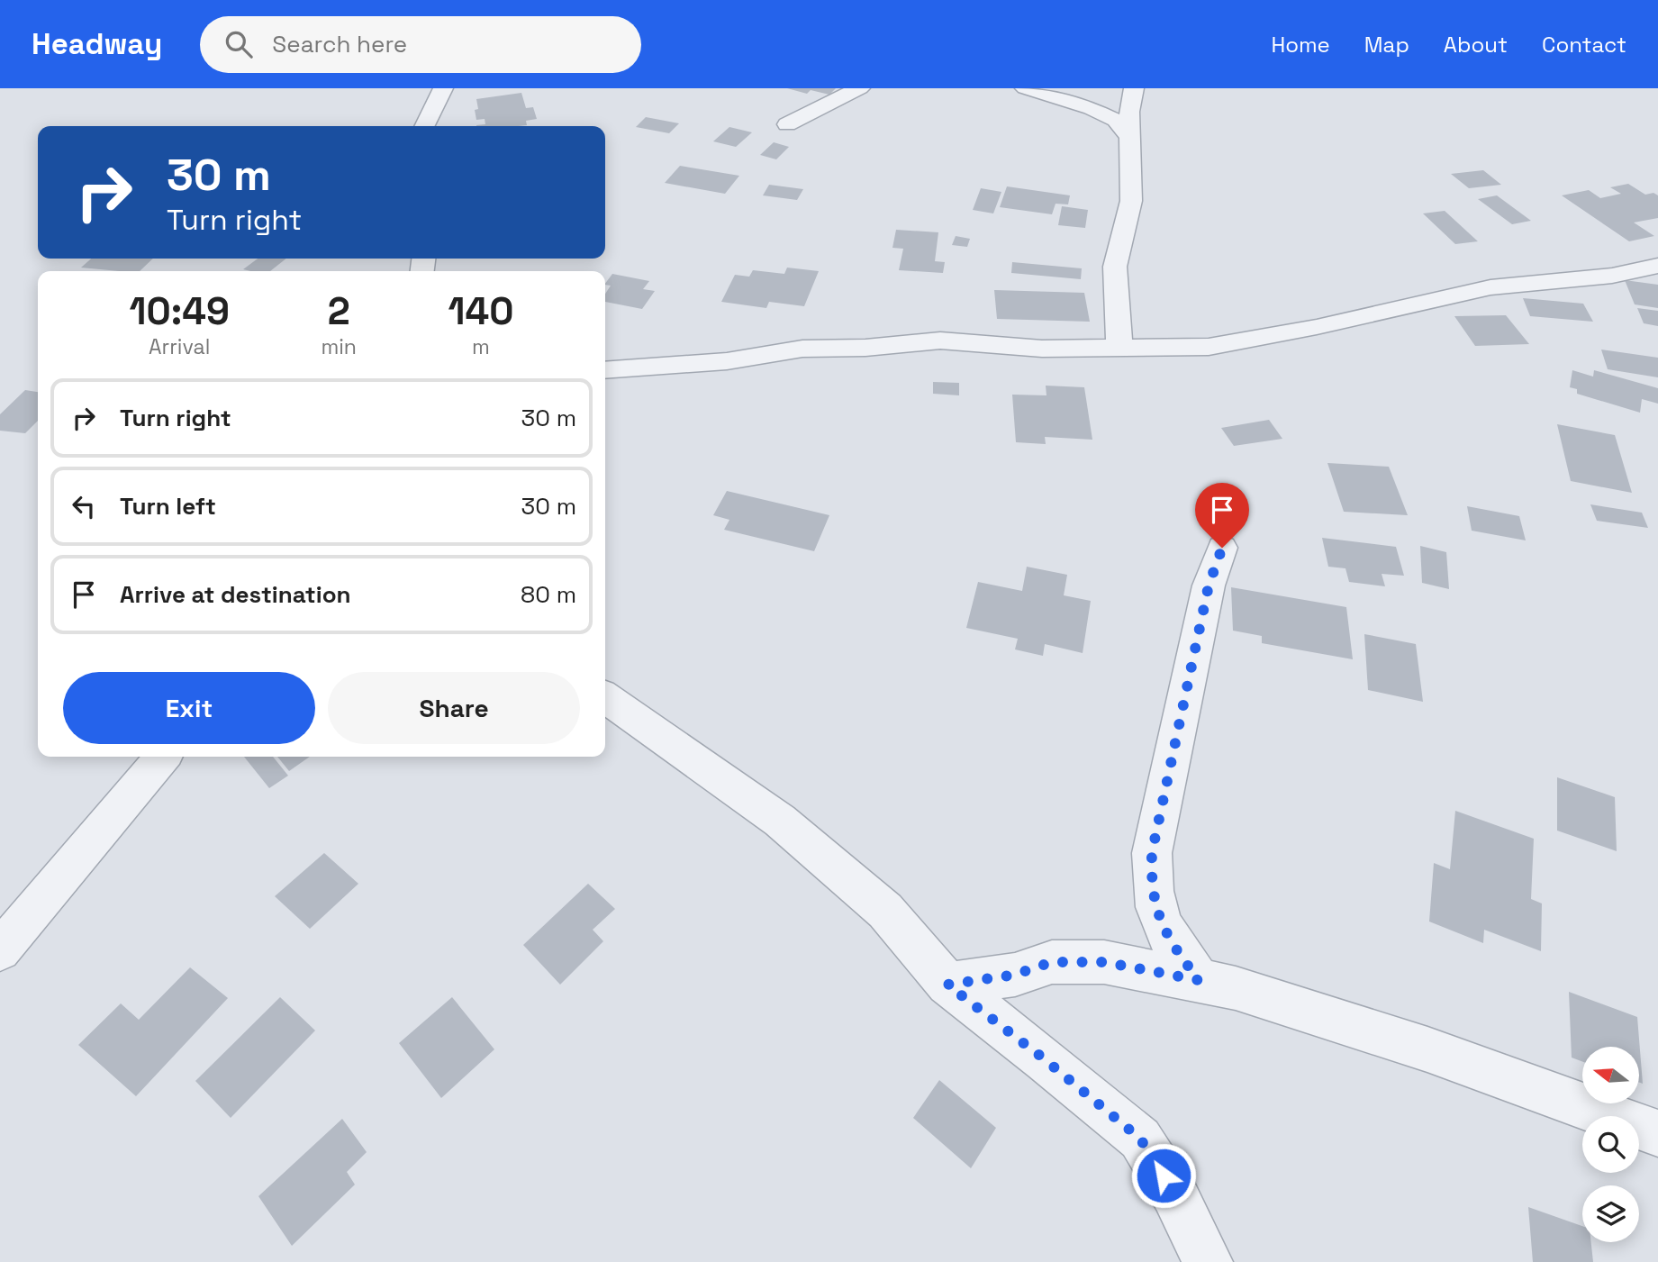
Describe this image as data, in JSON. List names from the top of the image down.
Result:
{
  "north": "left",
  "page": {
    "header": "Headway",
    "search": "Search here",
    "nav": [
      "Home",
      "Map",
      "About",
      "Contact"
    ],
    "turn": ["30 m", "Turn right"],
    "eta": [
      "10:49",
      "Arrival",
      "2",
      "min",
      "140",
      "m"
    ],
    "list": [
      {
        "name": "Turn right",
        "value": "30 m"
      },
      {
        "name": "Turn left",
        "value": "30 m"
      },
      {
        "name": "Arrive at destination",
        "value": "80 m"
      }
    ],
    "buttons": ["Exit", "Share"]
  }
}
